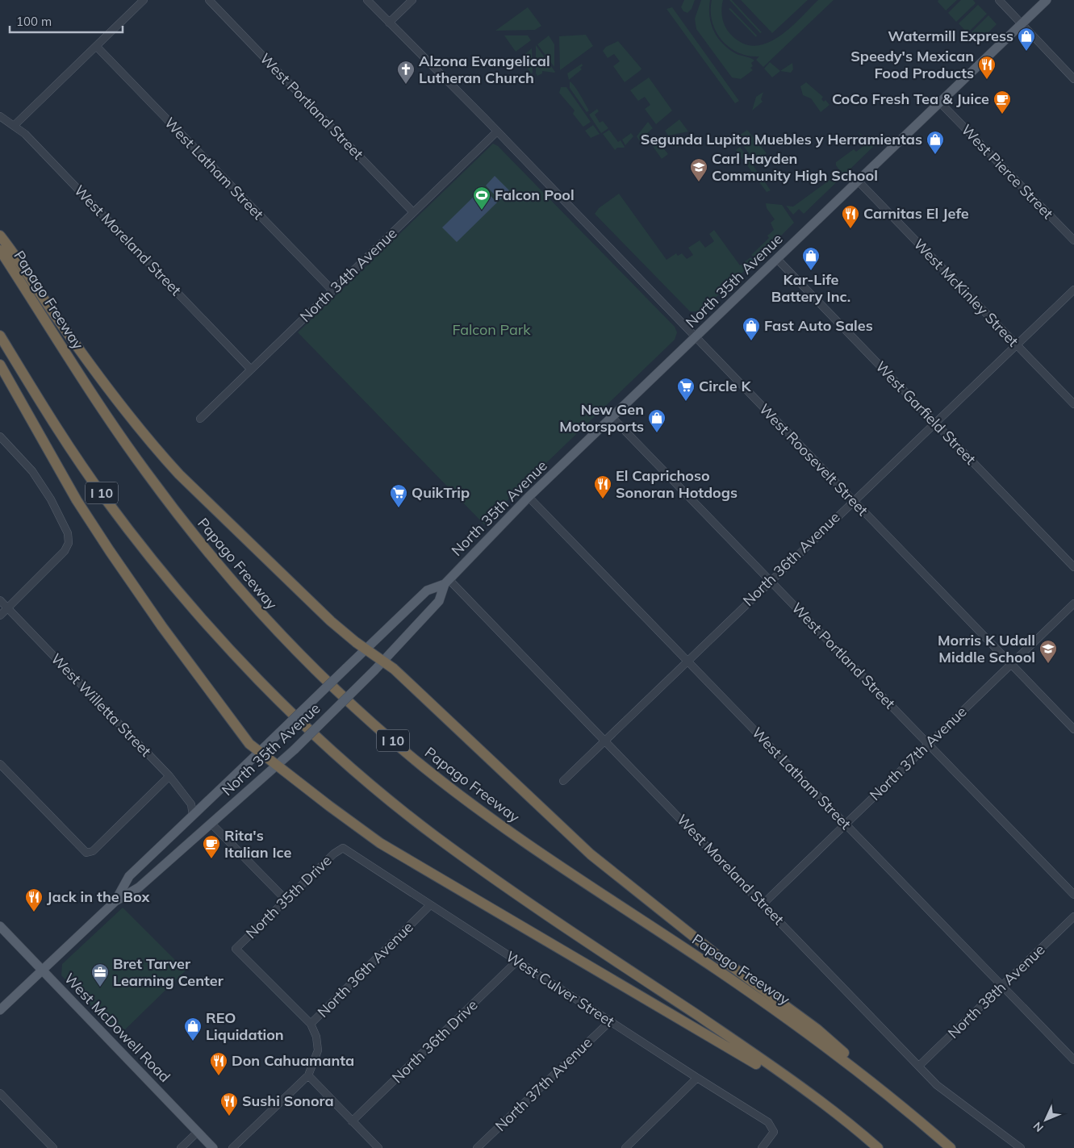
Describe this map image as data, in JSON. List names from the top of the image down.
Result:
{
  "streets": {
    "highway": ["Papago Freeway", "I 10"],
    "main road": ["North 35th Avenue", "West McDowell Road"],
    "street": [
      "West Portland Street",
      "West Latham Street",
      "West Pierce Street",
      "West Moreland Street",
      "North 34th Avenue",
      "West McKinley Street",
      "West Garfield Street",
      "West Roosevelt Street",
      "North 36th Avenue",
      "West Willetta Street",
      "North 37th Avenue",
      "North 35th Drive",
      "West Culver Street",
      "North 38th Avenue",
      "North 36th Drive"
    ]
  },
  "crossings": [
    ["West Portland Street", "North 34th Avenue"],
    ["West Portland Street", "North 35th Avenue"],
    ["West Portland Street", "North 36th Avenue"],
    ["West Portland Street", "North 37th Avenue"],
    ["West Latham Street", "North 34th Avenue"],
    ["West Latham Street", "North 35th Avenue"],
    ["West Latham Street", "North 36th Avenue"],
    ["West Latham Street", "North 37th Avenue"],
    ["West Latham Street", "North 38th Avenue"],
    ["West Pierce Street", "North 35th Avenue"],
    ["West Moreland Street", "North 34th Avenue"],
    ["West Moreland Street", "North 35th Avenue"],
    ["West Moreland Street", "North 36th Avenue"],
    ["West Moreland Street", "North 37th Avenue"],
    ["West Moreland Street", "North 38th Avenue"],
    ["North 34th Avenue", "West Roosevelt Street"],
    ["North 35th Avenue", "West McKinley Street"],
    ["North 35th Avenue", "West Garfield Street"],
    ["North 35th Avenue", "West Roosevelt Street"],
    ["North 35th Avenue", "West Willetta Street"],
    ["North 35th Avenue", "West McDowell Road"],
    ["West McKinley Street", "North 36th Avenue"],
    ["West Garfield Street", "North 36th Avenue"],
    ["West Roosevelt Street", "North 36th Avenue"],
    ["West Roosevelt Street", "North 37th Avenue"],
    ["North 36th Avenue", "North 35th Drive"],
    ["North 36th Avenue", "West Culver Street"],
    ["North 37th Avenue", "West Culver Street"],
    ["North 35th Drive", "West Culver Street"],
    ["West Culver Street", "North 36th Drive"]
  ],
  "parks": ["Falcon Park"],
  "places": {
    "shop": [
      "Watermill Express",
      "Segunda Lupita Muebles y Herramientas",
      "Kar-Life Battery Inc.",
      "Fast Auto Sales",
      "New Gen Motorsports",
      "REO Liquidation"
    ],
    "restaurant": [
      "Speedy's Mexican Food Products",
      "Carnitas El Jefe",
      "El Caprichoso Sonoran Hotdogs",
      "Jack in the Box",
      "Don Cahuamanta",
      "Sushi Sonora"
    ],
    "church": ["Alzona Evangelical Lutheran Church"],
    "cafe": ["CoCo Fresh Tea & Juice", "Rita's Italian Ice"],
    "school or university": ["Carl Hayden Community High School", "Morris K Udall Middle School"],
    "sports": ["Falcon Pool"],
    "supermarket": ["Circle K", "QuikTrip"],
    "office": ["Bret Tarver Learning Center"]
  },
  "scale_bar": "100 m",
  "north": "bottom left"
}
